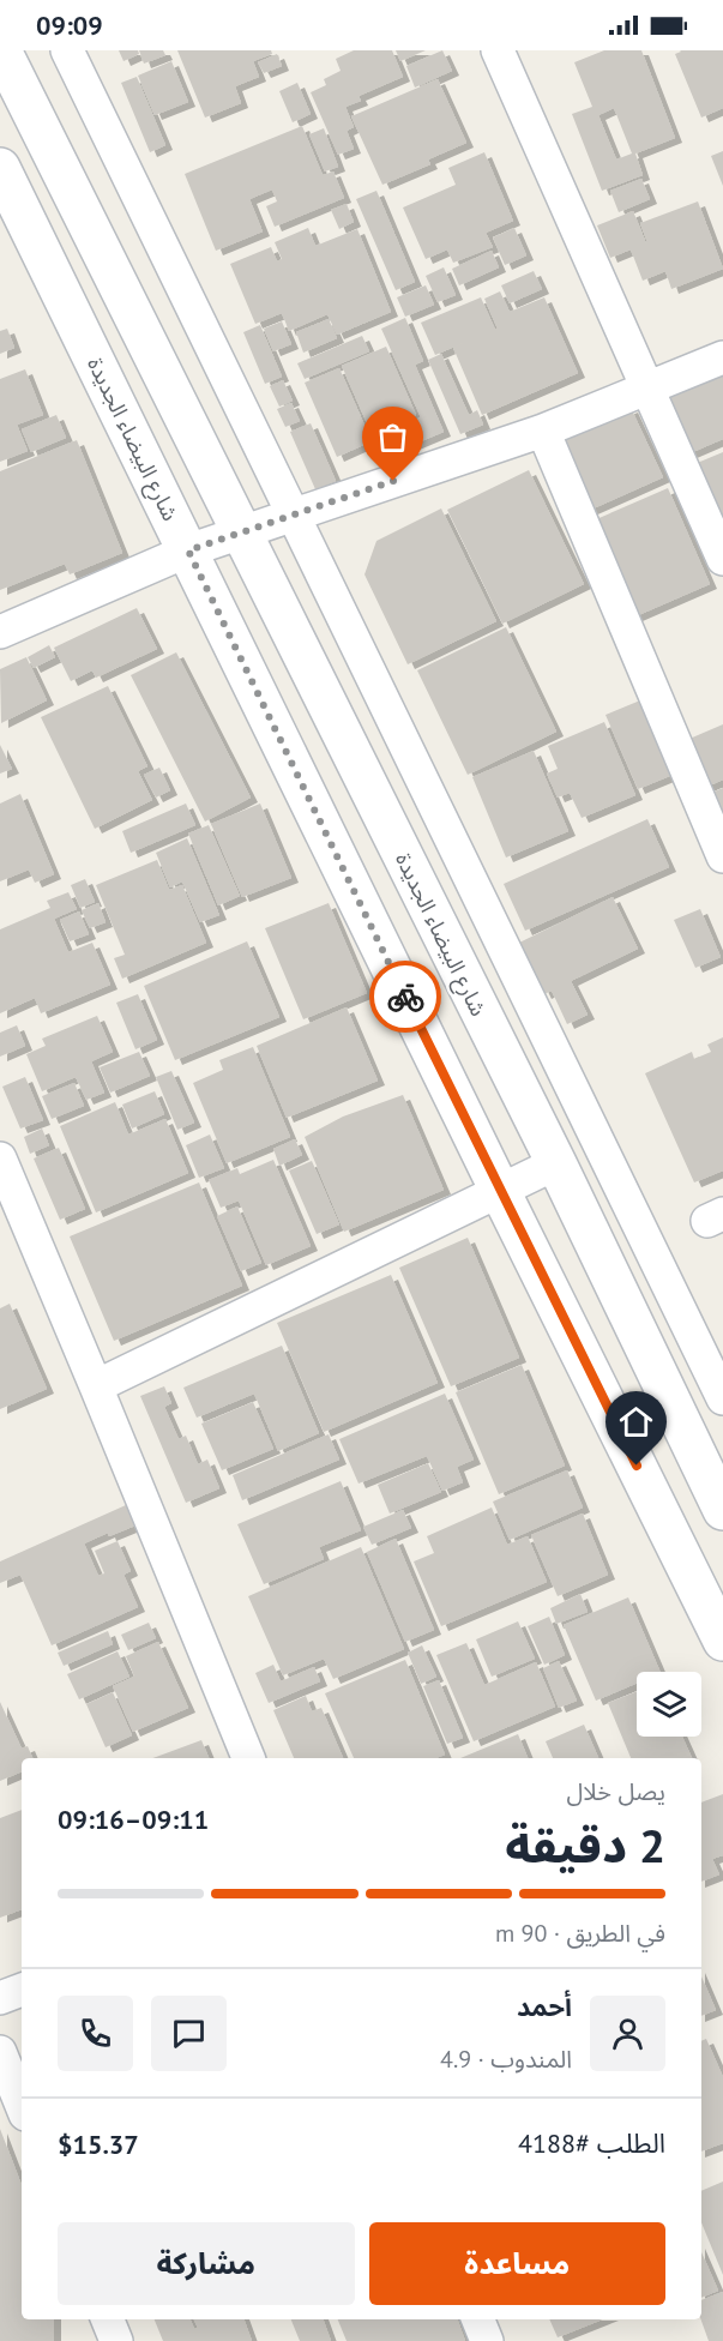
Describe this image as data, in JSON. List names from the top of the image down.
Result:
{
  "streets": {
    "street": ["شارع البيضاء الجديدة"]
  },
  "page": {
    "status": "09:09",
    "heading": ["2 دقيقة", "يصل خلال", "09:11–09:16"],
    "panel": [
      "أحمد",
      "المندوب · 4.9",
      "الطلب #4188",
      "$15.37"
    ],
    "bar": "في الطريق · 90 m",
    "buttons": ["مساعدة", "مشاركة"]
  }
}
